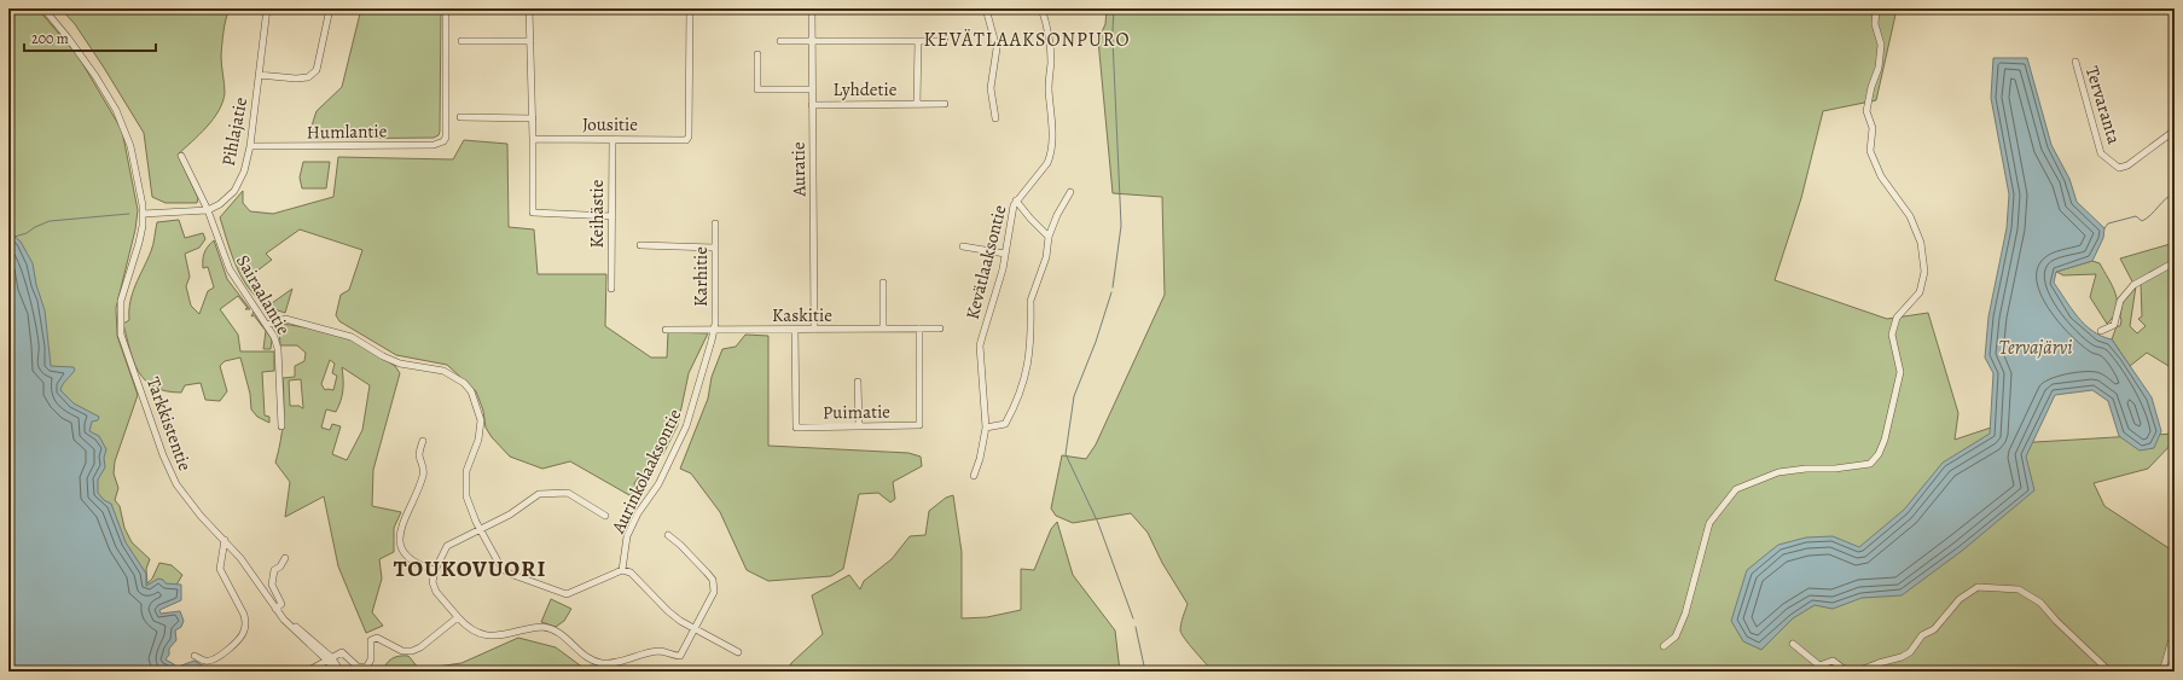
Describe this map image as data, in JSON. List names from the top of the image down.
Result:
{
  "streets": {
    "street": [
      "Lyhdetie",
      "Tervaranta",
      "Jousitie",
      "Pihlajatie",
      "Humlantie",
      "Auratie",
      "Keihästie",
      "Kevätlaaksontie",
      "Karhitie",
      "Sairaalantie",
      "Kaskitie",
      "Puimatie",
      "Tarkkistentie",
      "Aurinkolaaksontie"
    ]
  },
  "crossings": [
    ["Lyhdetie", "Auratie"],
    ["Jousitie", "Keihästie"],
    ["Pihlajatie", "Humlantie"],
    ["Pihlajatie", "Sairaalantie"],
    ["Auratie", "Kaskitie"],
    ["Karhitie", "Kaskitie"],
    ["Karhitie", "Aurinkolaaksontie"],
    ["Kaskitie", "Puimatie"],
    ["Kaskitie", "Aurinkolaaksontie"]
  ],
  "districts": ["KEVÄTLAAKSONPURO", "TOUKOVUORI"],
  "water": ["Tervajärvi"],
  "scale_bar": "200 m"
}
